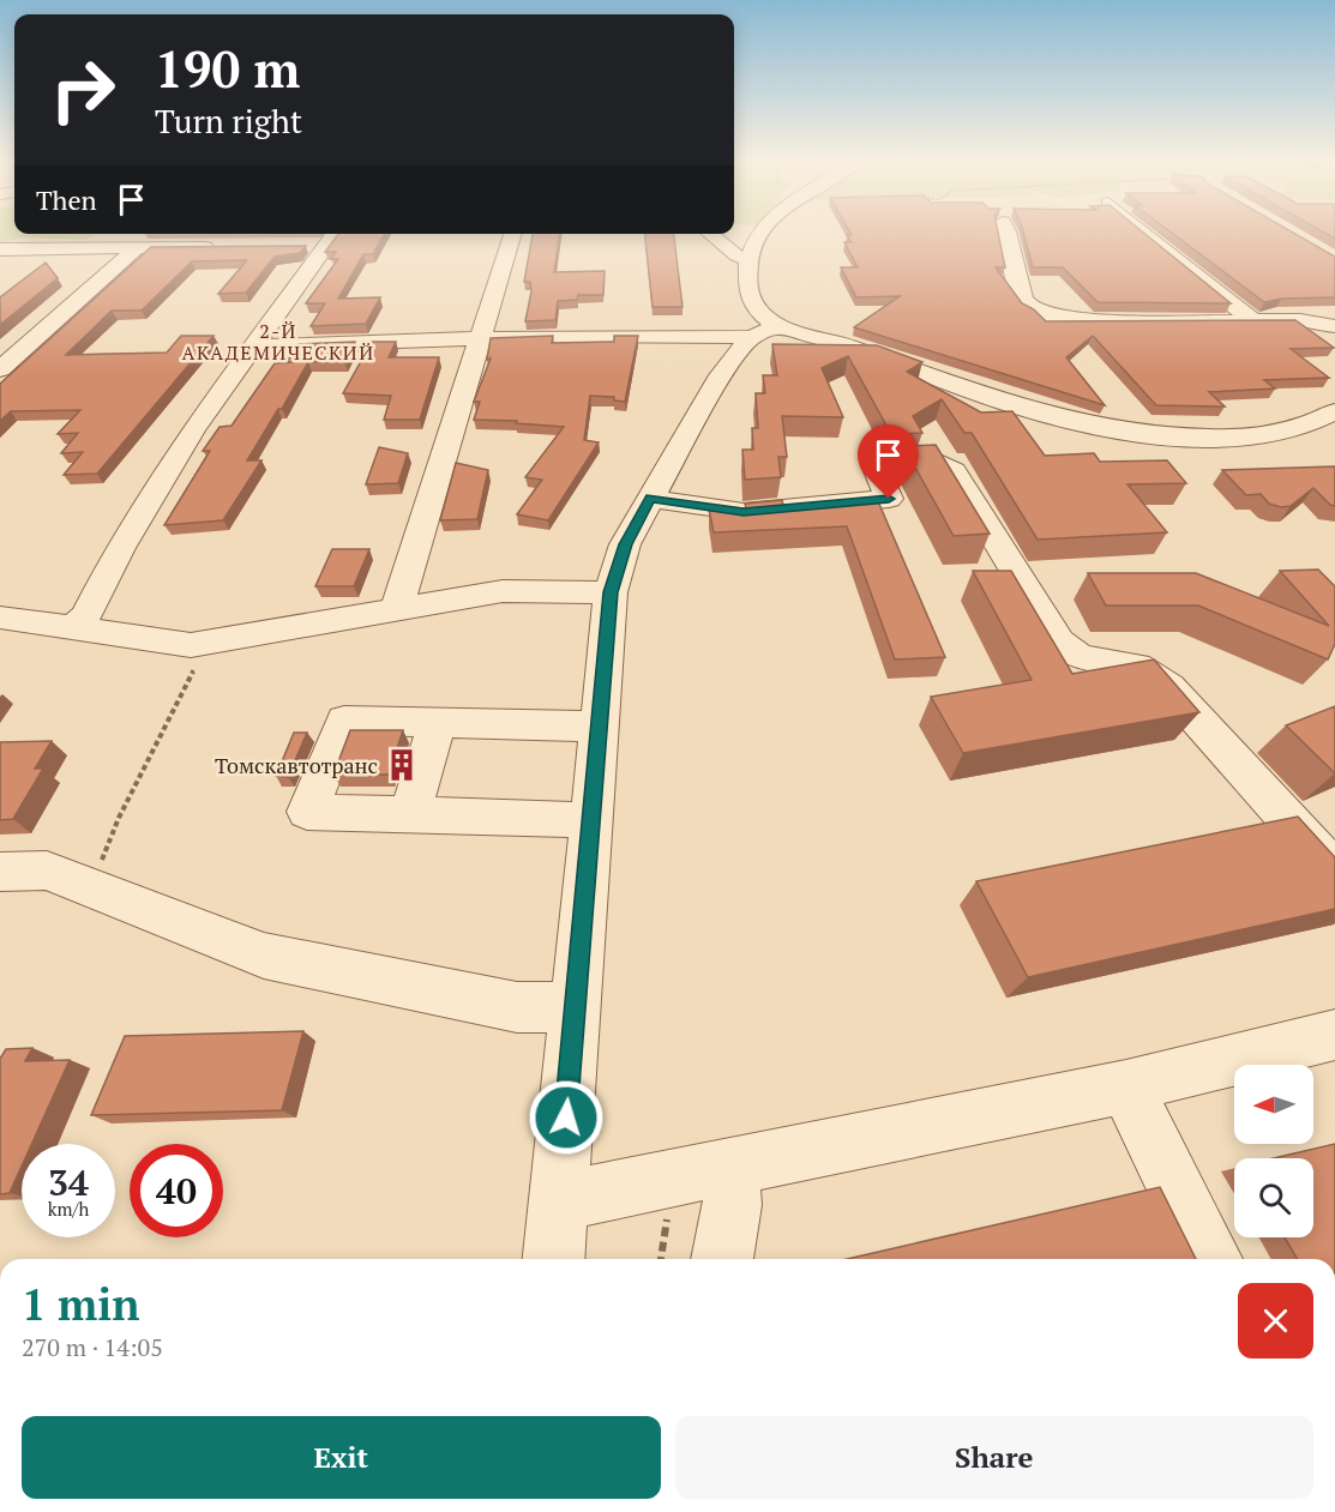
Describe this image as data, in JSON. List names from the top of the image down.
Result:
{
  "districts": ["2-Й АКАДЕМИЧЕСКИЙ"],
  "places": {
    "building": ["Томскавтотранс"]
  },
  "north": "left",
  "page": {
    "turn": ["190 m", "Turn right"],
    "then": "Then",
    "speed": "34 km/h",
    "limit": "40",
    "heading": ["1 min", "270 m · 14:05"],
    "buttons": ["Exit", "Share"]
  }
}
